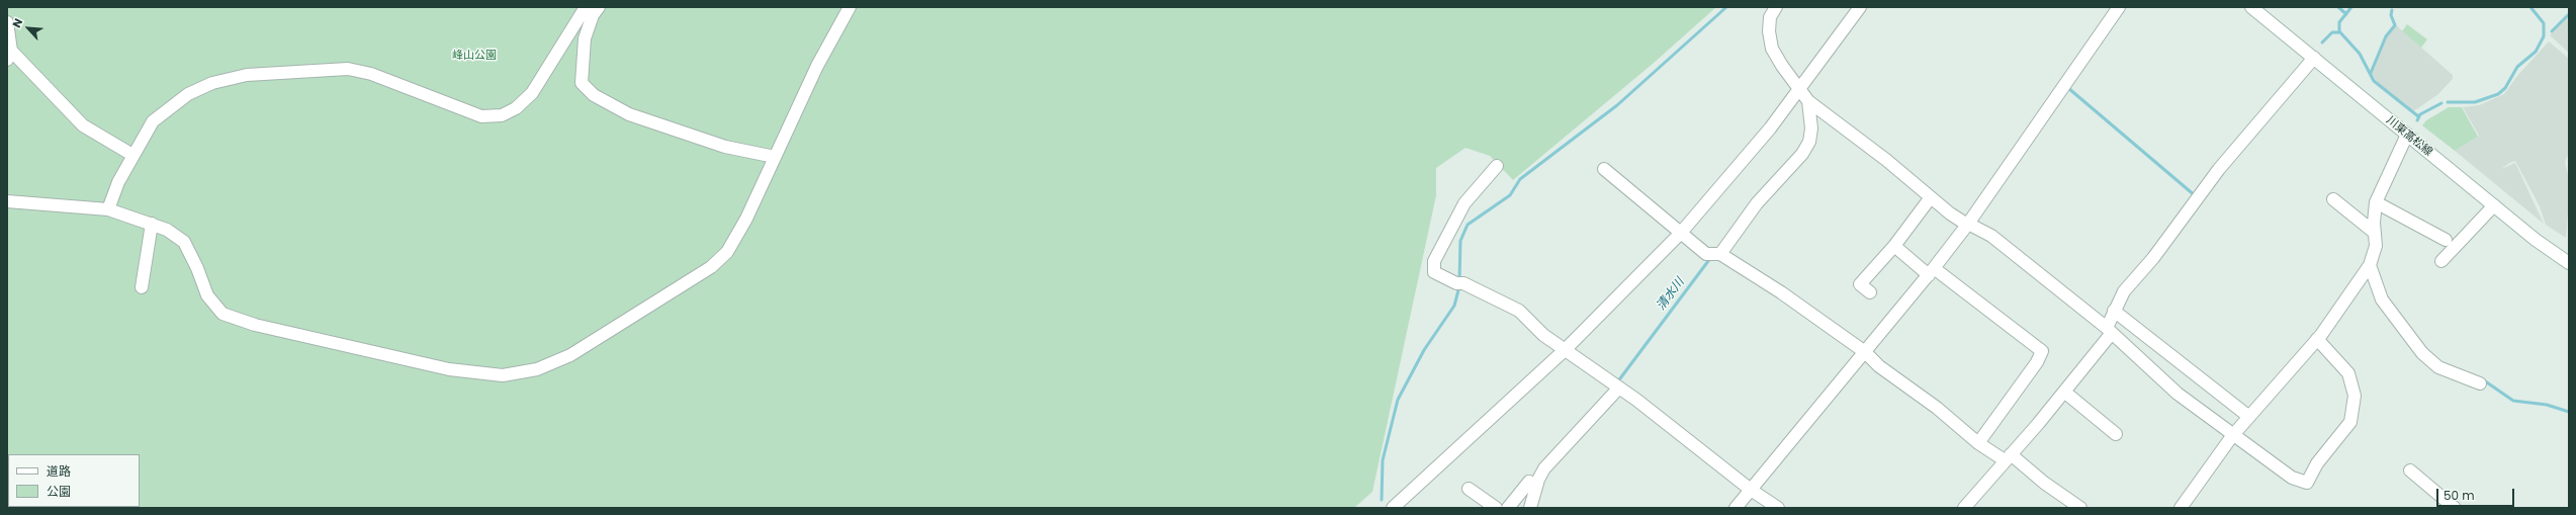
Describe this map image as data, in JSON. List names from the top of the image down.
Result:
{
  "streets": {
    "street": ["川東高松線"]
  },
  "water": ["清水川"],
  "parks": ["峰山公園"],
  "legend": ["道路", "公園"],
  "scale_bar": "50 m",
  "north": "top left"
}
